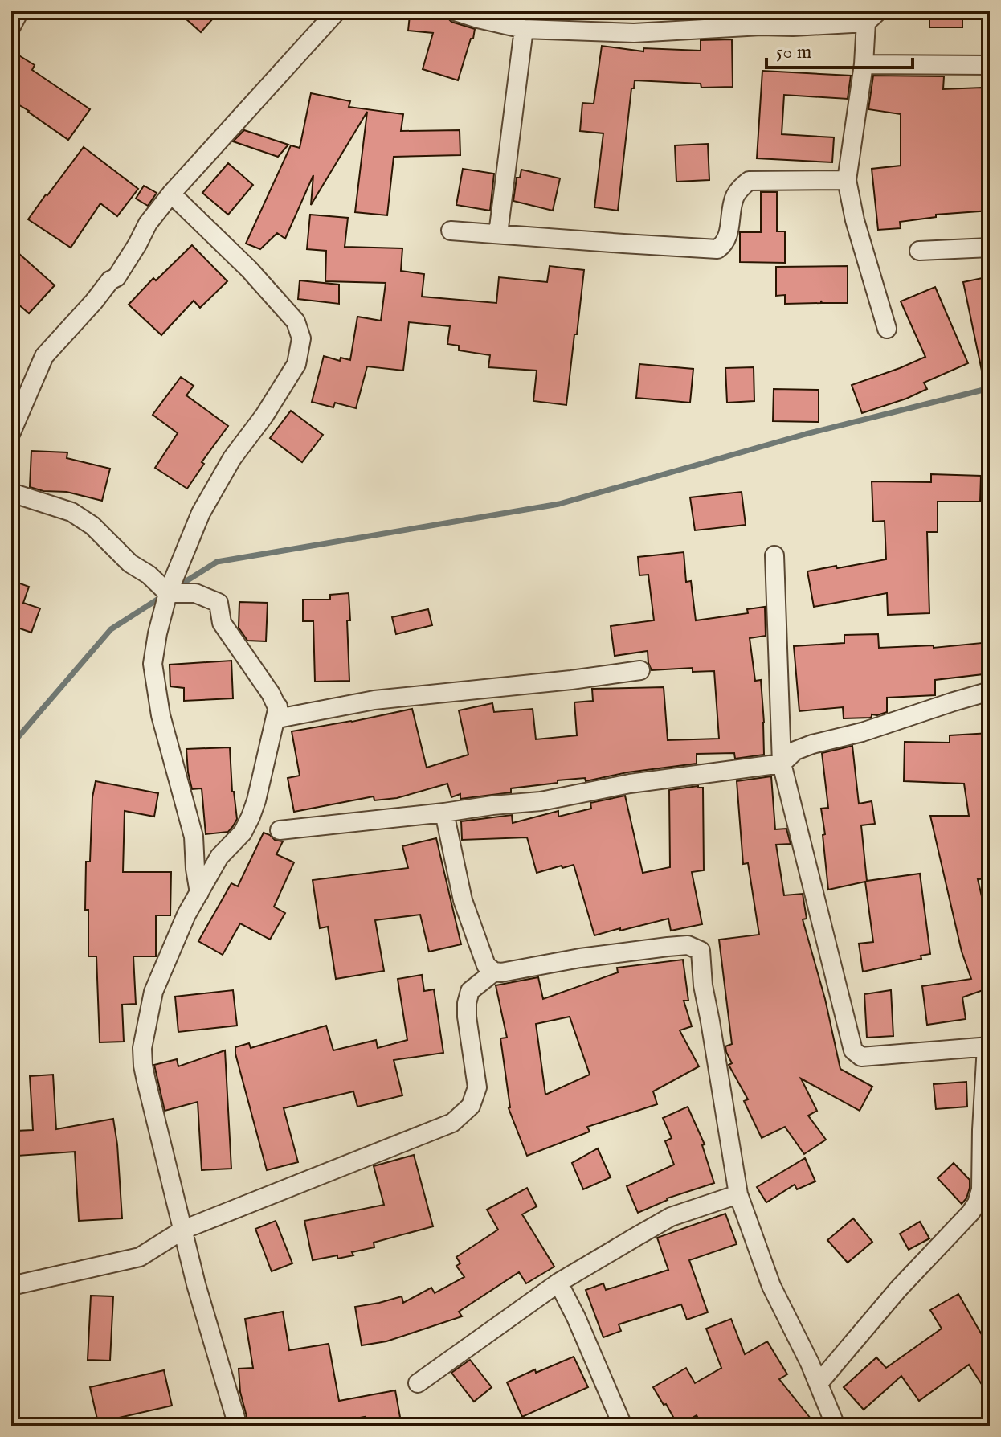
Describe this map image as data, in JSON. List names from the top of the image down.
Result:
{
  "scale_bar": "50 m"
}
